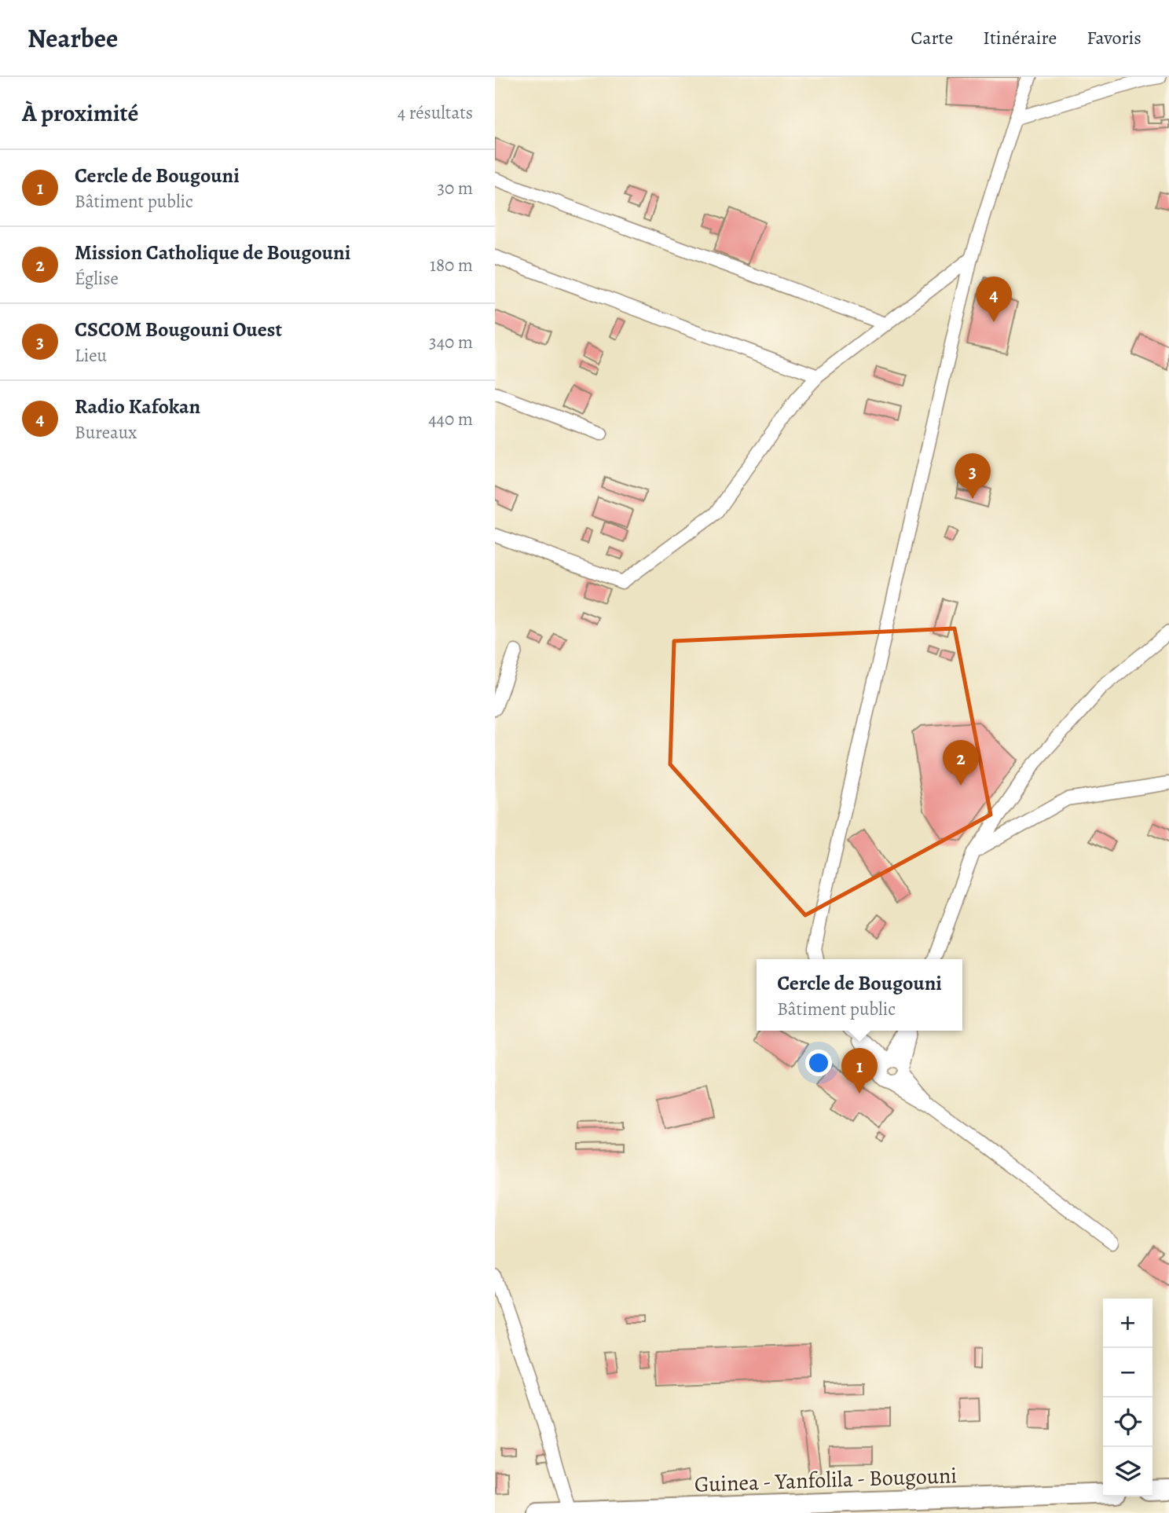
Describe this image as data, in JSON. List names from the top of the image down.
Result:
{
  "streets": {
    "main road": ["Guinea - Yanfolila - Bougouni"]
  },
  "page": {
    "header": "Nearbee",
    "nav": ["Carte", "Itinéraire", "Favoris"],
    "heading": ["À proximité", "4 résultats"],
    "list": [
      {
        "mark": "1",
        "name": "Cercle de Bougouni",
        "note": "Bâtiment public",
        "value": "30 m"
      },
      {
        "mark": "2",
        "name": "Mission Catholique de Bougouni",
        "note": "Église",
        "value": "180 m"
      },
      {
        "mark": "3",
        "name": "CSCOM Bougouni Ouest",
        "note": "Lieu",
        "value": "340 m"
      },
      {
        "mark": "4",
        "name": "Radio Kafokan",
        "note": "Bureaux",
        "value": "440 m"
      }
    ],
    "pins": [
      "4",
      "3",
      "2",
      "1"
    ],
    "popup": ["Cercle de Bougouni", "Bâtiment public"],
    "map_buttons": ["+", "−"]
  }
}
